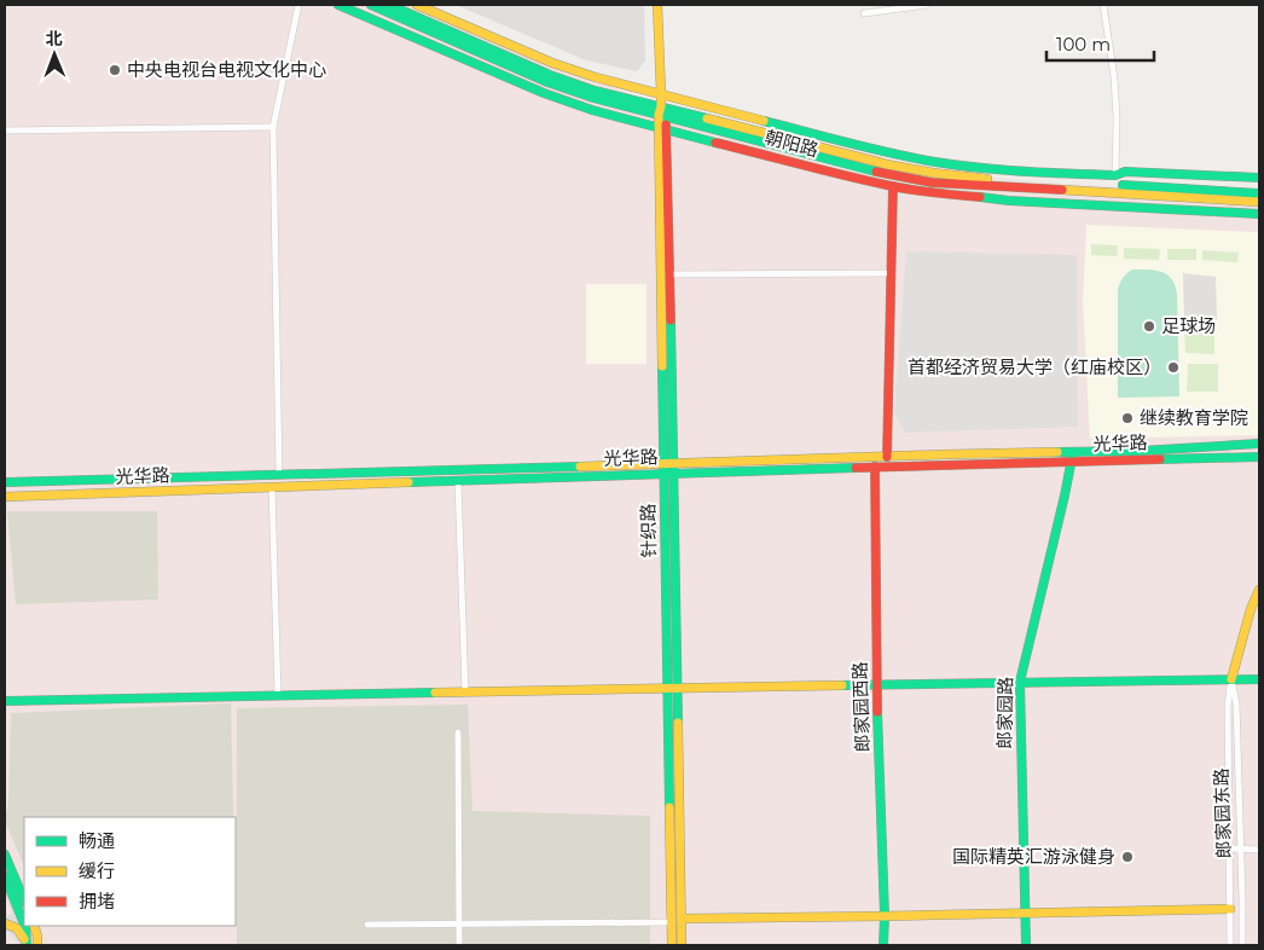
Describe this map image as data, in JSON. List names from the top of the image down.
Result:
{
  "streets": {
    "main road": [
      "朝阳路",
      "光华路",
      "针织路",
      "郎家园西路",
      "郎家园路",
      "郎家园东路"
    ]
  },
  "crossings": [
    ["朝阳路", "针织路"],
    ["光华路", "针织路"],
    ["光华路", "郎家园西路"],
    ["光华路", "郎家园路"]
  ],
  "places": [
    "中央电视台电视文化中心",
    "足球场",
    "首都经济贸易大学（红庙校区）",
    "继续教育学院",
    "国际精英汇游泳健身"
  ],
  "legend": ["畅通", "缓行", "拥堵"],
  "scale_bar": "100 m",
  "north": "top"
}
